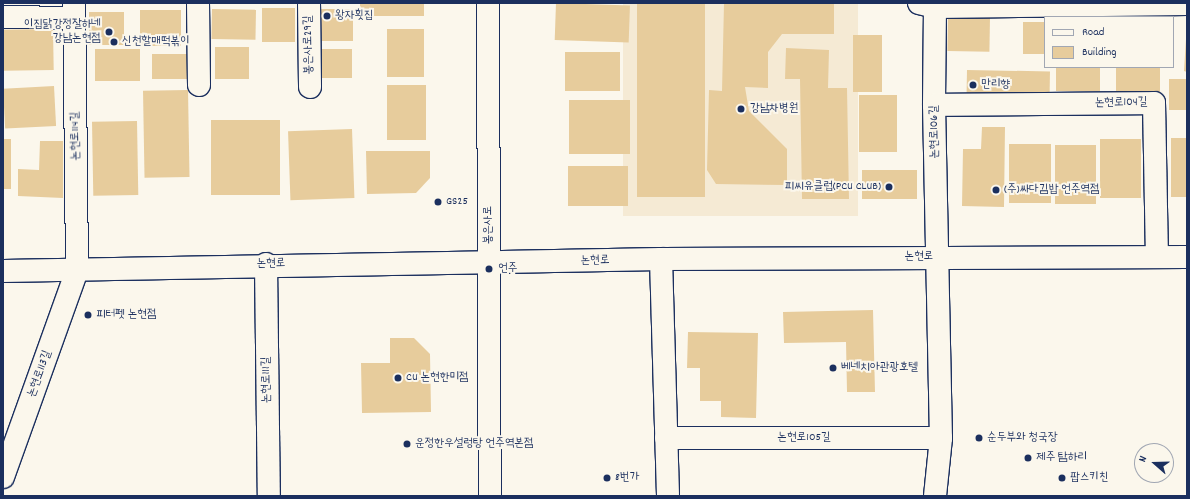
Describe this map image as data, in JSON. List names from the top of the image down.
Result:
{
  "streets": {
    "street": [
      "봉은사로29길",
      "논현로104길",
      "논현로106길",
      "논현로114길",
      "봉은사로",
      "논현로",
      "논현로113길",
      "논현로111길",
      "논현로105길"
    ]
  },
  "crossings": [
    ["논현로104길", "논현로106길"],
    ["논현로104길", "논현로"],
    ["논현로106길", "논현로"],
    ["논현로114길", "논현로"],
    ["논현로114길", "논현로113길"],
    ["봉은사로", "논현로"],
    ["논현로", "논현로113길"],
    ["논현로", "논현로111길"]
  ],
  "places": [
    "왕자횟집",
    "이집닭강정잘하네 강남논현점",
    "신천할매떡볶이",
    "만리향",
    "강남차병원",
    "피씨유클럽(PCU CLUB)",
    "(주)싸다김밥 언주역점",
    "GS25",
    "언주",
    "피터펫 논현점",
    "베네치아관광호텔",
    "CU 논현한미점",
    "순두부와 청국장",
    "운정한우설렁탕 언주역본점",
    "제주 탐하리",
    "8번가",
    "팝스키친"
  ],
  "legend": ["Road", "Building"],
  "north": "left"
}
